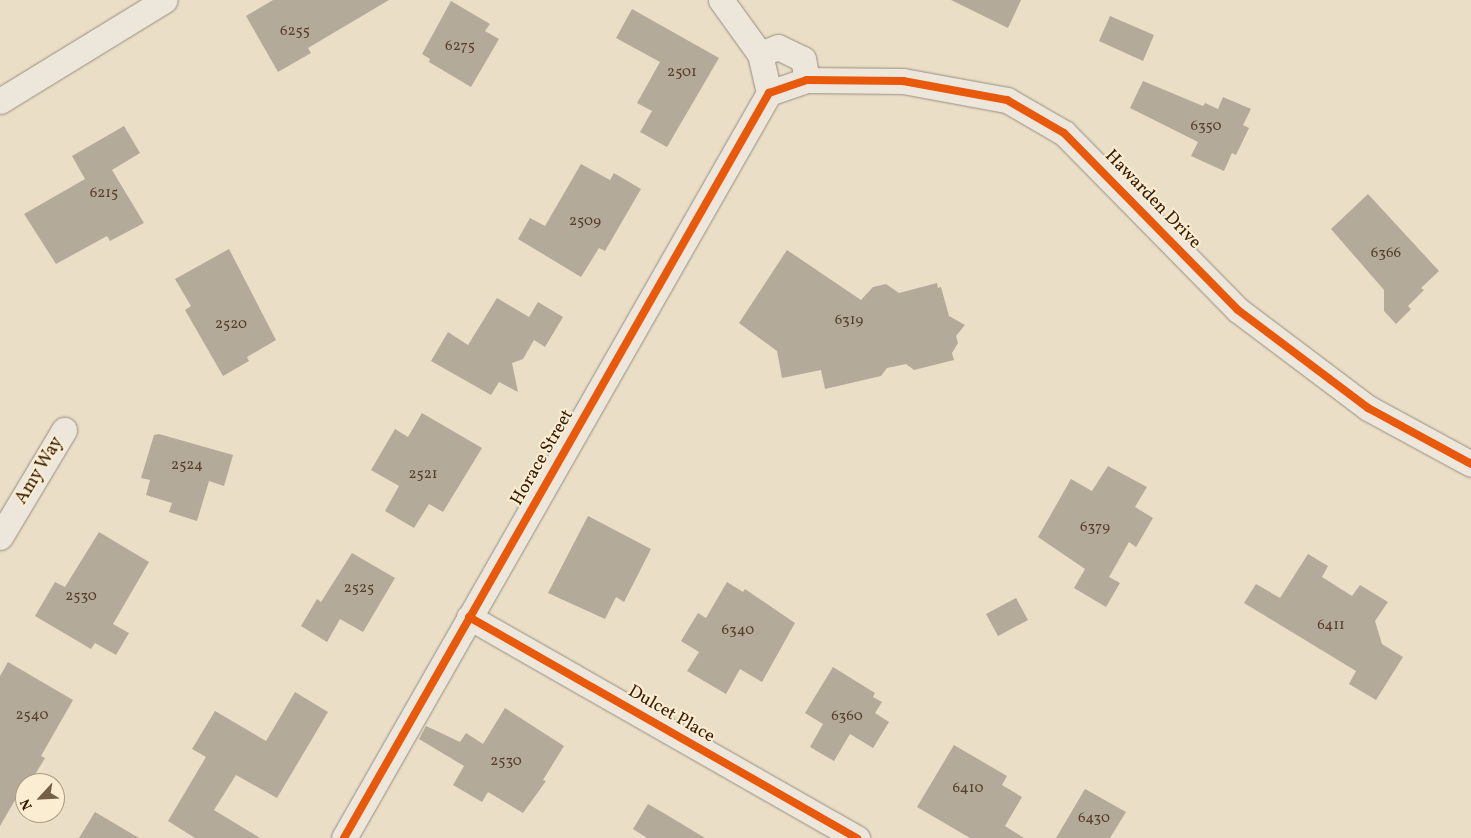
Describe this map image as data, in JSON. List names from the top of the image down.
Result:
{
  "streets": {
    "street": [
      "Hawarden Drive",
      "Horace Street",
      "Amy Way",
      "Dulcet Place"
    ]
  },
  "crossings": [
    ["Hawarden Drive", "Horace Street"],
    ["Horace Street", "Dulcet Place"]
  ],
  "house_numbers": [
    "6255",
    "6275",
    "2501",
    "6350",
    "6215",
    "2509",
    "6366",
    "6319",
    "2520",
    "2524",
    "2521",
    "6379",
    "2525",
    "2530",
    "6411",
    "6340",
    "2540",
    "6360",
    "2530",
    "6410",
    "6430"
  ],
  "north": "bottom left"
}
